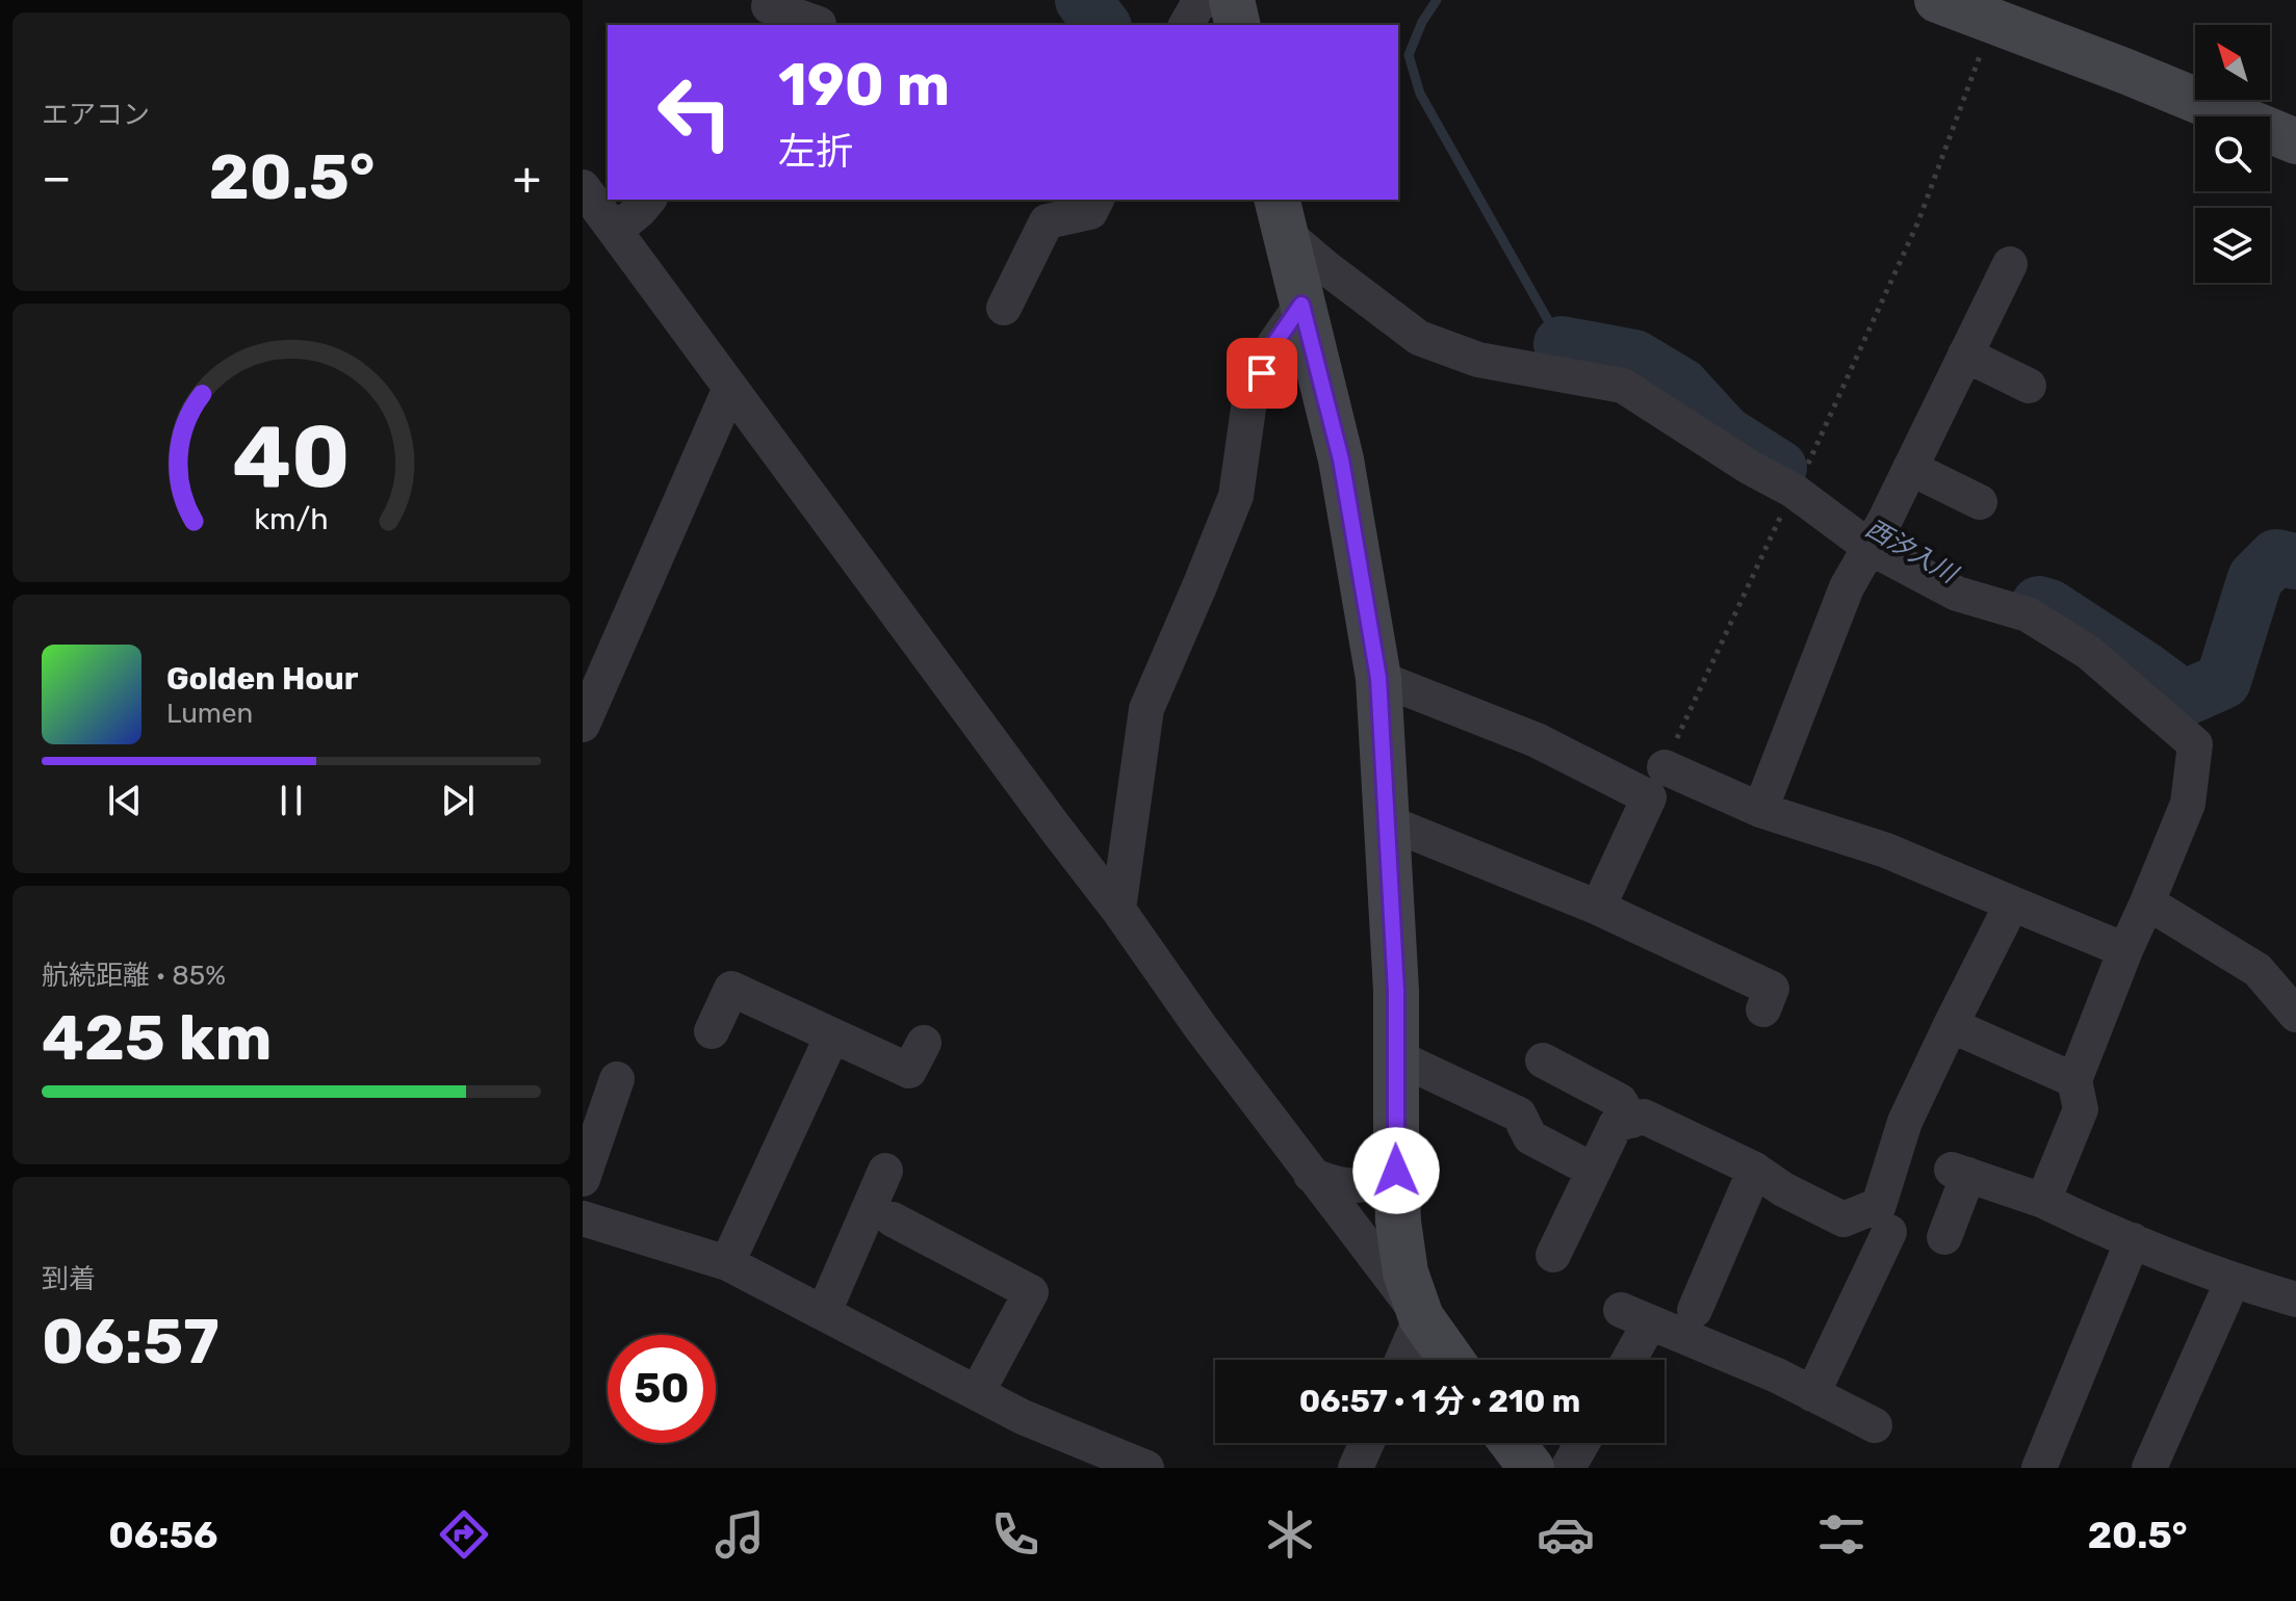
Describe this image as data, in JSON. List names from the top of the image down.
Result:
{
  "water": ["西汐入川"],
  "north": "top left",
  "page": {
    "tile": [
      "エアコン",
      ["航続距離 · 85%", "425 km"],
      ["到着", "06:57"]
    ],
    "turn": ["190 m", "左折"],
    "heat": ["−", "20.5°", "+"],
    "song": ["Golden Hour", "Lumen"],
    "limit": "50",
    "trip": "06:57 · 1 分 · 210 m",
    "tabs": ["06:56", "20.5°"],
    "gauge": ["40", "km/h"]
  }
}
